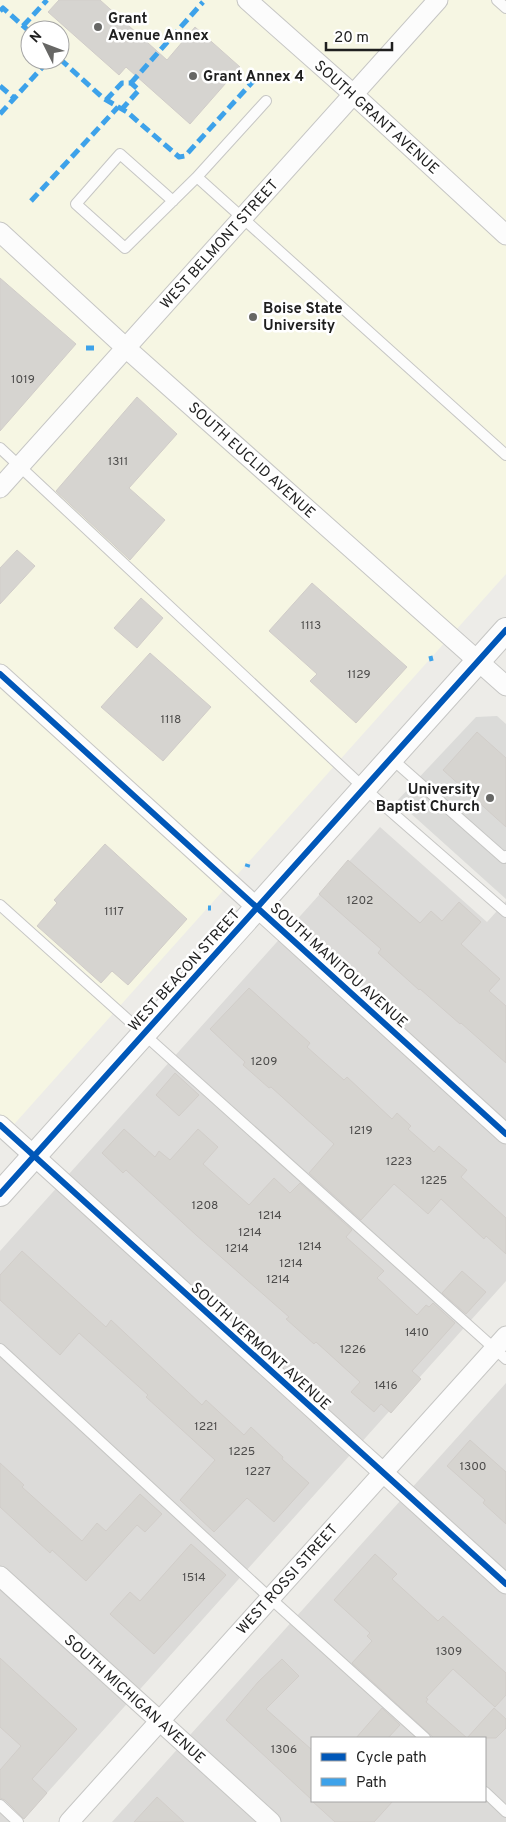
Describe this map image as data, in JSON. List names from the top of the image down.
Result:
{
  "streets": {
    "street": [
      "SOUTH GRANT AVENUE",
      "WEST BELMONT STREET",
      "SOUTH EUCLID AVENUE",
      "SOUTH MANITOU AVENUE",
      "WEST BEACON STREET",
      "SOUTH VERMONT AVENUE",
      "WEST ROSSI STREET",
      "SOUTH MICHIGAN AVENUE"
    ]
  },
  "crossings": [
    ["SOUTH GRANT AVENUE", "WEST BELMONT STREET"],
    ["WEST BELMONT STREET", "SOUTH EUCLID AVENUE"],
    ["SOUTH EUCLID AVENUE", "WEST BEACON STREET"],
    ["SOUTH MANITOU AVENUE", "WEST BEACON STREET"],
    ["WEST BEACON STREET", "SOUTH VERMONT AVENUE"],
    ["SOUTH VERMONT AVENUE", "WEST ROSSI STREET"],
    ["WEST ROSSI STREET", "SOUTH MICHIGAN AVENUE"]
  ],
  "places": [
    "Grant Avenue Annex",
    "Grant Annex 4",
    "Boise State University",
    "University Baptist Church"
  ],
  "house_numbers": [
    "1019",
    "1311",
    "1113",
    "1129",
    "1118",
    "1202",
    "1117",
    "1209",
    "1219",
    "1223",
    "1225",
    "1208",
    "1214",
    "1214",
    "1214",
    "1214",
    "1214",
    "1214",
    "1410",
    "1226",
    "1416",
    "1221",
    "1225",
    "1300",
    "1227",
    "1514",
    "1309",
    "1306"
  ],
  "legend": ["Cycle path", "Path"],
  "scale_bar": "20 m",
  "north": "top left"
}
